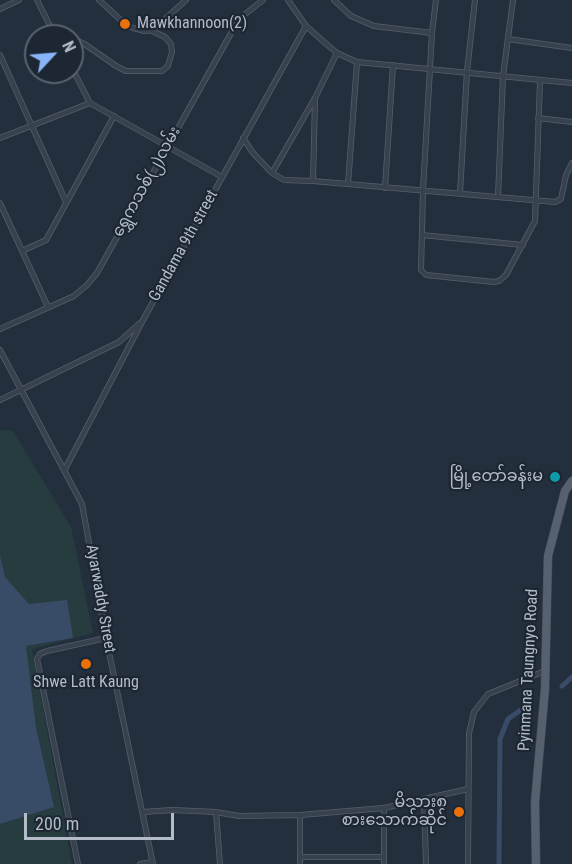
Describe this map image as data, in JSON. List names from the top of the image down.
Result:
{
  "streets": {
    "main road": ["Pyinmana Taungnyo Road"],
    "street": ["ရွှေကသစ်(၂)လမ်း", "Gandama 9th street", "Ayarwaddy Street"]
  },
  "crossings": [
    ["Gandama 9th street", "Ayarwaddy Street"]
  ],
  "places": [
    "Mawkhannoon(2)",
    "မြို့တော်ခန်းမ",
    "Shwe Latt Kaung",
    "မိသားစု စားသောက်ဆိုင်"
  ],
  "scale_bar": "200 m",
  "north": "top right"
}
